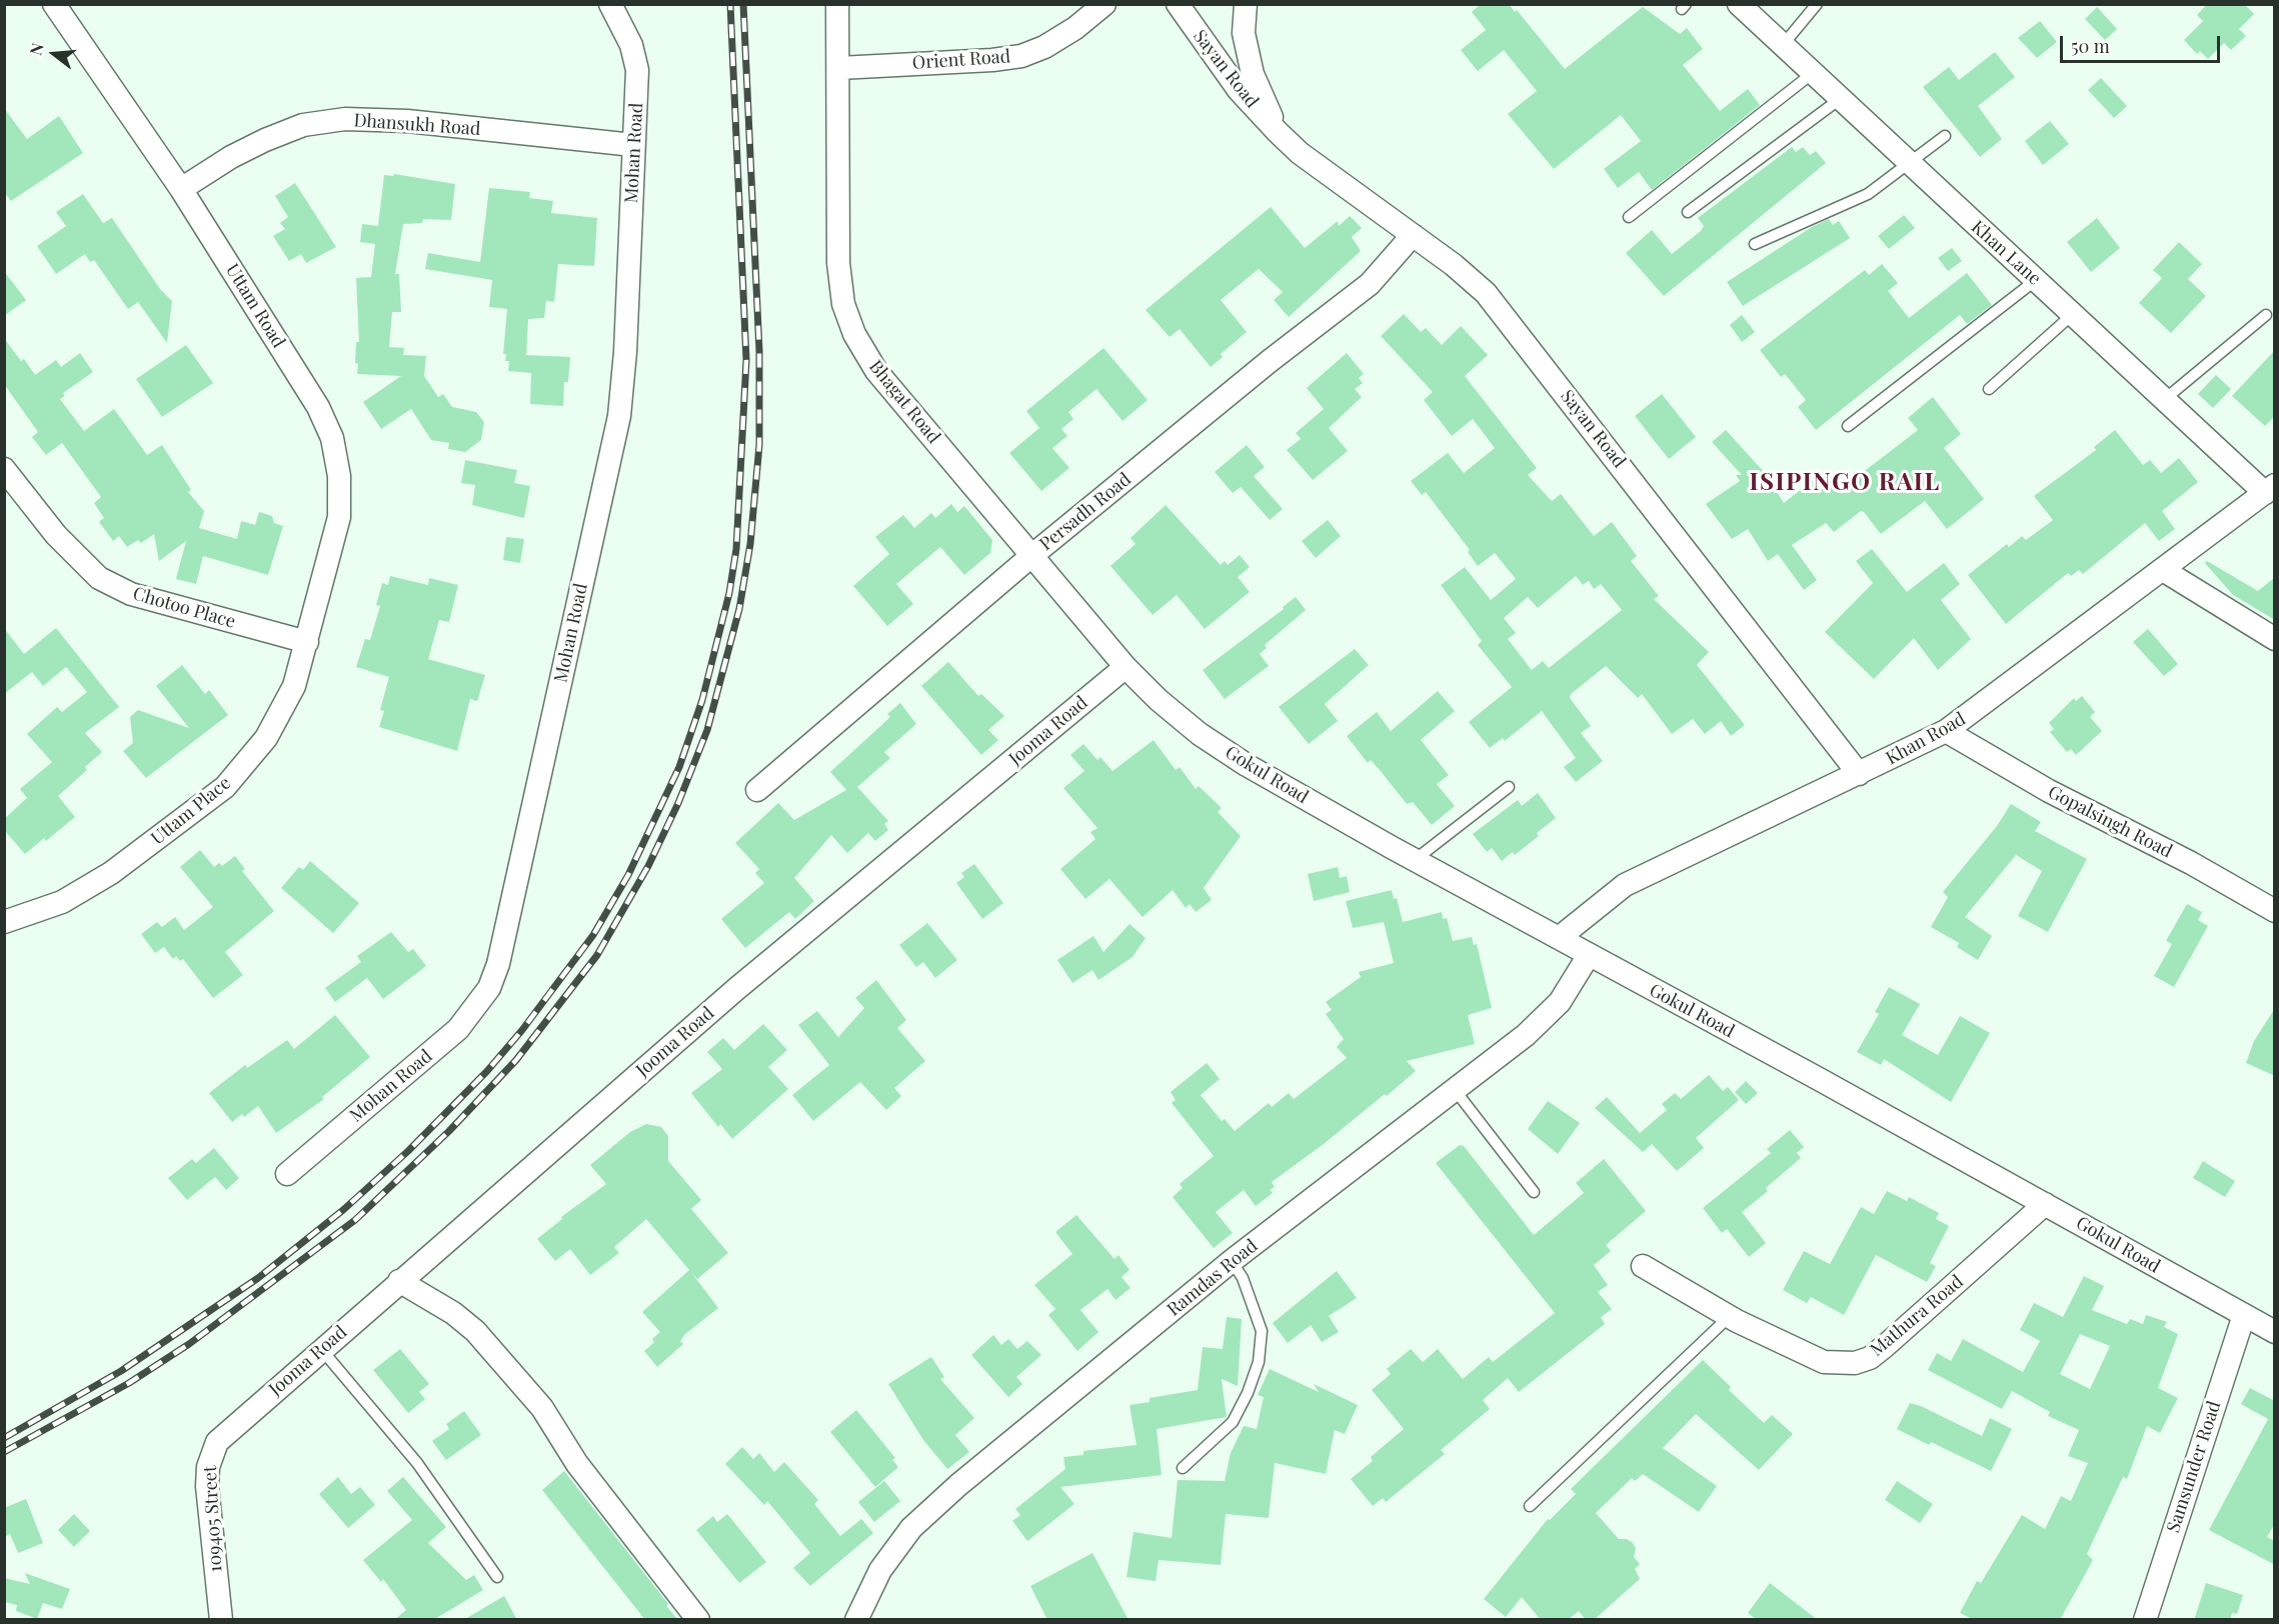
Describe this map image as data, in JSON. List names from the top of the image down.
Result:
{
  "streets": {
    "street": [
      "Orient Road",
      "Sayan Road",
      "Dhansukh Road",
      "Mohan Road",
      "Khan Lane",
      "Uttam Road",
      "Bhagat Road",
      "Persadh Road",
      "Chotoo Place",
      "Jooma Road",
      "Khan Road",
      "Gokul Road",
      "Uttam Place",
      "Gopalsingh Road",
      "Ramdas Road",
      "Mathura Road",
      "Samsunder Road",
      "109405 Street"
    ]
  },
  "crossings": [
    ["Orient Road", "Bhagat Road"],
    ["Sayan Road", "Persadh Road"],
    ["Sayan Road", "Khan Road"],
    ["Dhansukh Road", "Mohan Road"],
    ["Dhansukh Road", "Uttam Road"],
    ["Khan Lane", "Khan Road"],
    ["Uttam Road", "Chotoo Place"],
    ["Uttam Road", "Uttam Place"],
    ["Bhagat Road", "Persadh Road"],
    ["Bhagat Road", "Jooma Road"],
    ["Bhagat Road", "Gokul Road"],
    ["Chotoo Place", "Uttam Place"],
    ["Jooma Road", "Gokul Road"],
    ["Jooma Road", "109405 Street"],
    ["Khan Road", "Gokul Road"],
    ["Khan Road", "Gopalsingh Road"],
    ["Gokul Road", "Ramdas Road"],
    ["Gokul Road", "Mathura Road"],
    ["Gokul Road", "Samsunder Road"]
  ],
  "districts": ["ISIPINGO RAIL"],
  "scale_bar": "50 m",
  "north": "left"
}
